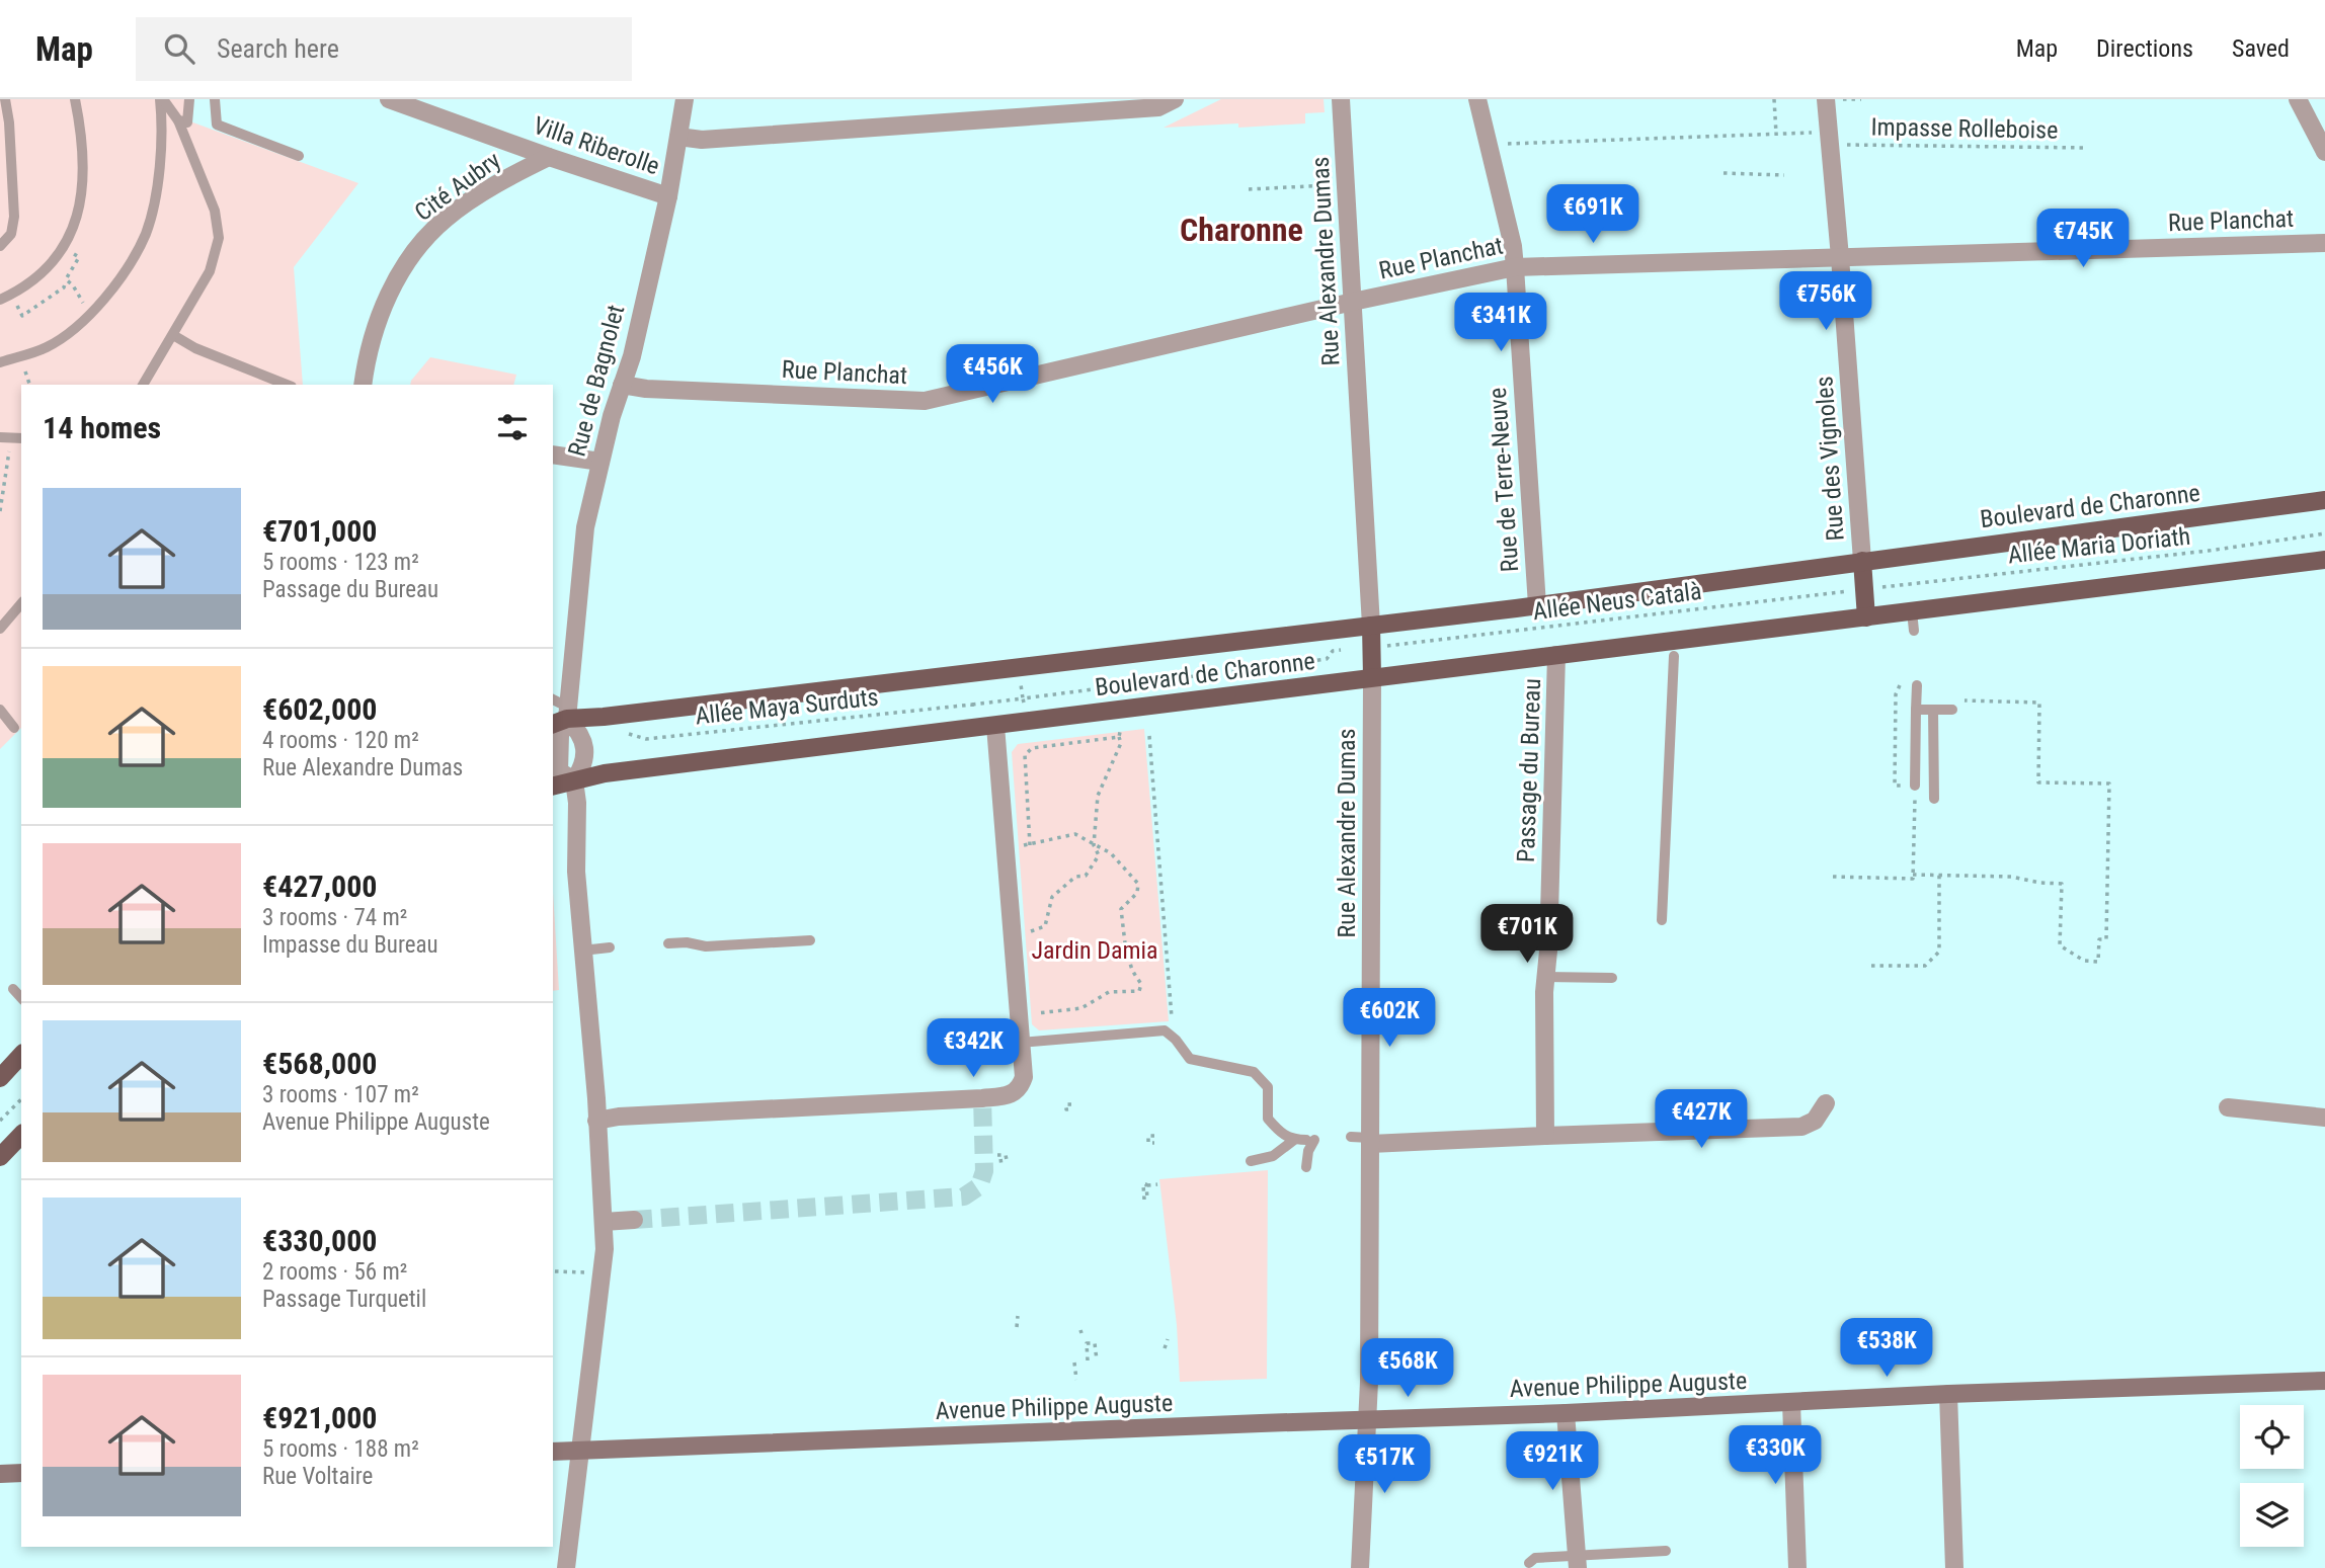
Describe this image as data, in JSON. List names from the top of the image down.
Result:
{
  "streets": {
    "main road": ["Rue Alexandre Dumas", "Boulevard de Charonne", "Avenue Philippe Auguste"],
    "street": [
      "Villa Riberolle",
      "Cité Aubry",
      "Rue Planchat",
      "Rue de Bagnolet",
      "Rue des Vignoles",
      "Rue de Terre-Neuve",
      "Passage du Bureau"
    ],
    "path": [
      "Impasse Rolleboise",
      "Allée Maria Doriath",
      "Allée Neus Català",
      "Allée Maya Surduts"
    ]
  },
  "crossings": [
    ["Villa Riberolle", "Cité Aubry"],
    ["Villa Riberolle", "Rue de Bagnolet"],
    ["Rue Planchat", "Rue Alexandre Dumas"],
    ["Rue Planchat", "Rue de Bagnolet"],
    ["Rue Planchat", "Rue des Vignoles"],
    ["Rue Planchat", "Rue de Terre-Neuve"],
    ["Rue Alexandre Dumas", "Boulevard de Charonne"],
    ["Rue Alexandre Dumas", "Avenue Philippe Auguste"],
    ["Rue de Bagnolet", "Boulevard de Charonne"],
    ["Rue des Vignoles", "Boulevard de Charonne"],
    ["Rue de Terre-Neuve", "Boulevard de Charonne"],
    ["Boulevard de Charonne", "Passage du Bureau"]
  ],
  "districts": ["Charonne"],
  "parks": ["Jardin Damia"],
  "page": {
    "header": "Map",
    "search": "Search here",
    "nav": ["Map", "Directions", "Saved"],
    "price": [
      "€691K",
      "€745K",
      "€756K",
      "€341K",
      "€456K",
      "€701K",
      "€602K",
      "€342K",
      "€427K",
      "€538K",
      "€568K",
      "€330K",
      "€921K",
      "€517K"
    ],
    "heading": "14 homes",
    "list": [
      {
        "name": "€701,000",
        "note": "5 rooms · 123 m² · Passage du Bureau"
      },
      {
        "name": "€602,000",
        "note": "4 rooms · 120 m² · Rue Alexandre Dumas"
      },
      {
        "name": "€427,000",
        "note": "3 rooms · 74 m² · Impasse du Bureau"
      },
      {
        "name": "€568,000",
        "note": "3 rooms · 107 m² · Avenue Philippe Auguste"
      },
      {
        "name": "€330,000",
        "note": "2 rooms · 56 m² · Passage Turquetil"
      },
      {
        "name": "€921,000",
        "note": "5 rooms · 188 m² · Rue Voltaire"
      }
    ]
  }
}
